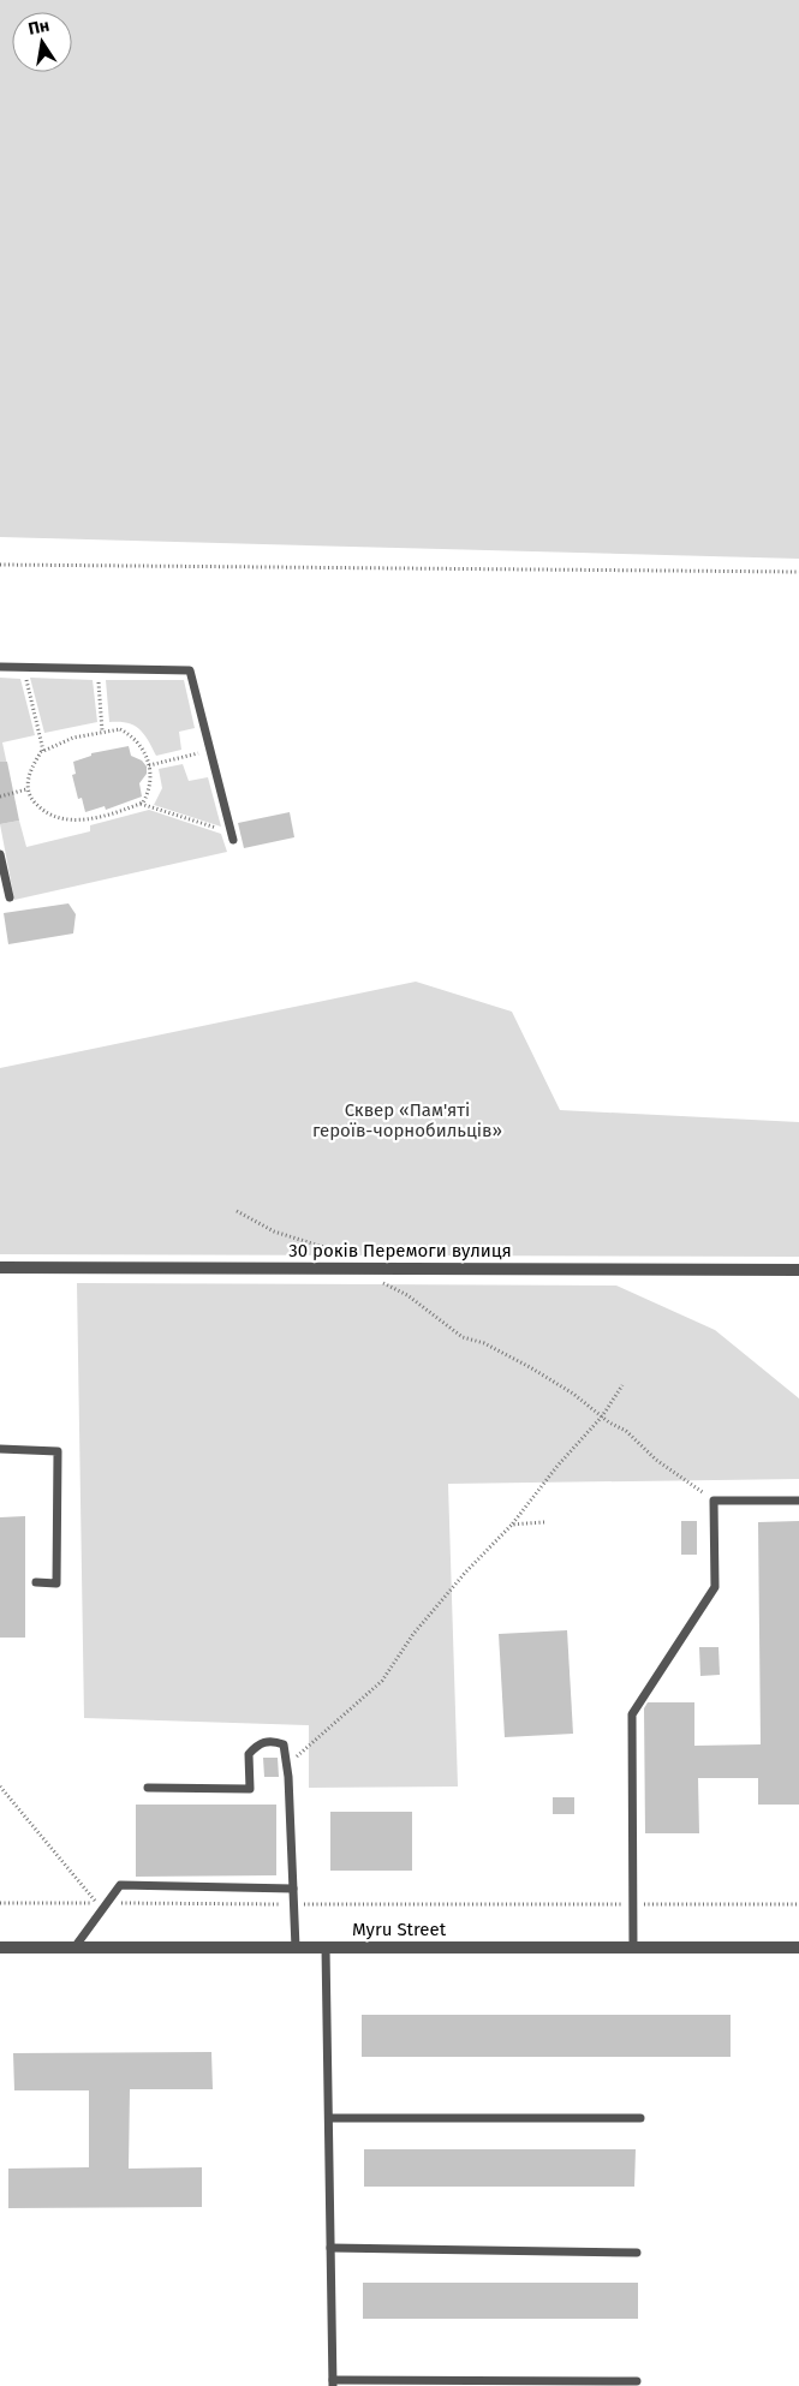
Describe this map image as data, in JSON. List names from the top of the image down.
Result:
{
  "streets": {
    "street": ["30 років Перемоги вулиця", "Myru Street"]
  },
  "parks": ["Сквер «Пам'яті героїв-чорнобильців»"],
  "north": "top"
}
